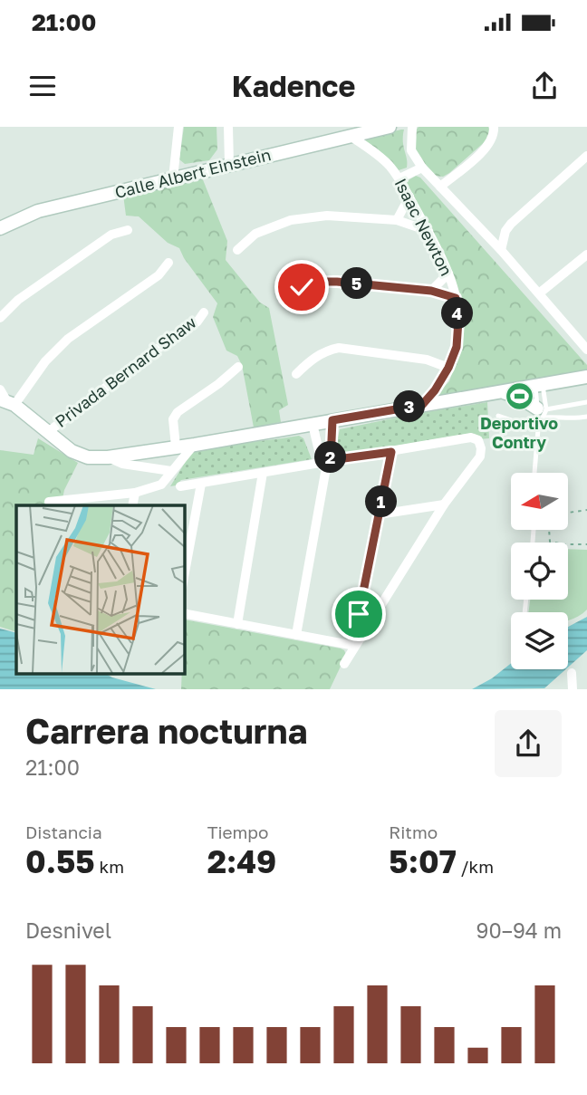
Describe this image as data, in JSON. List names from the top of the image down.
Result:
{
  "streets": {
    "street": ["Calle Albert Einstein", "Isaac Newton", "Privada Bernard Shaw"]
  },
  "crossings": [
    ["Calle Albert Einstein", "Isaac Newton"]
  ],
  "places": {
    "sports": ["Deportivo Contry"]
  },
  "north": "left",
  "page": {
    "status": "21:00",
    "header": "Kadence",
    "pins": [
      "5",
      "4",
      "3",
      "2",
      "1"
    ],
    "heading": ["Carrera nocturna", "21:00"],
    "stats": [
      ["Distancia", "0.55 km"],
      ["Tiempo", "2:49"],
      ["Ritmo", "5:07 /km"]
    ],
    "chart": ["Desnivel", "90–94 m"]
  }
}
